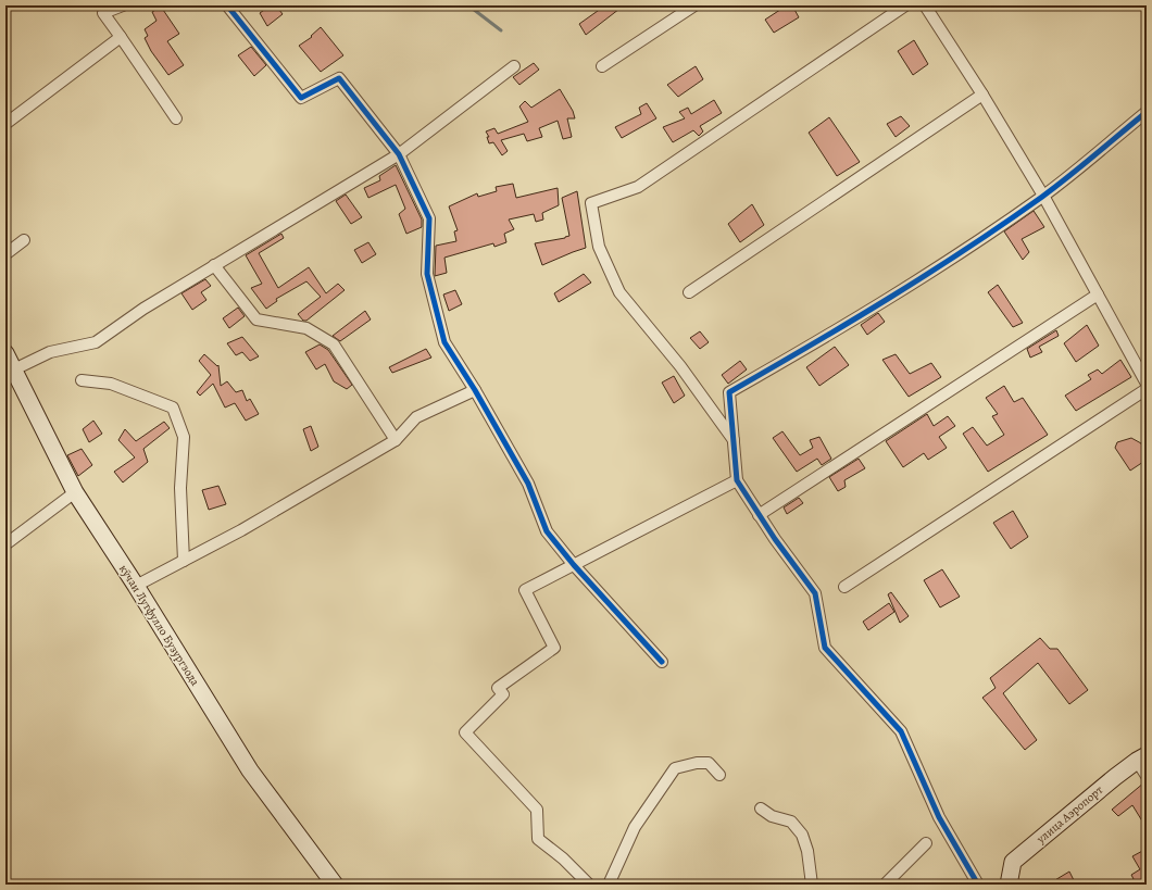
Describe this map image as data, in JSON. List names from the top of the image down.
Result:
{
  "streets": {
    "main road": ["кӯчаи Лутфулло Бузургзода", "улица Аэропорт"]
  }
}
